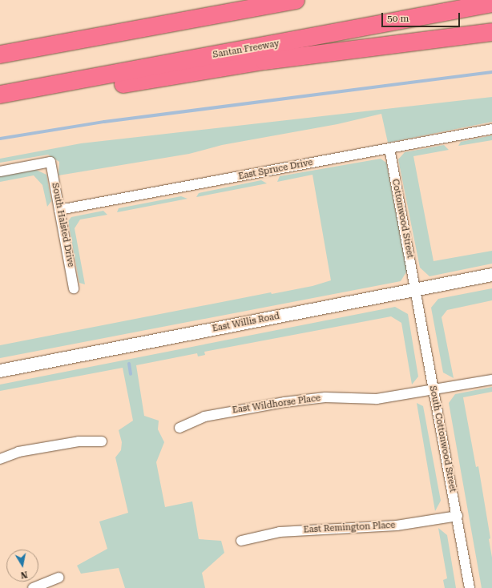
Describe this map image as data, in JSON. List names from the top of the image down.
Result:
{
  "streets": {
    "highway": ["Santan Freeway"],
    "street": [
      "East Spruce Drive",
      "Cottonwood Street",
      "South Halsted Drive",
      "East Willis Road",
      "East Wildhorse Place",
      "South Cottonwood Street",
      "East Remington Place"
    ]
  },
  "crossings": [
    ["East Spruce Drive", "Cottonwood Street"],
    ["East Spruce Drive", "South Halsted Drive"],
    ["Cottonwood Street", "East Willis Road"],
    ["Cottonwood Street", "South Cottonwood Street"],
    ["East Willis Road", "South Cottonwood Street"],
    ["East Wildhorse Place", "South Cottonwood Street"],
    ["South Cottonwood Street", "East Remington Place"]
  ],
  "scale_bar": "50 m",
  "north": "bottom"
}
